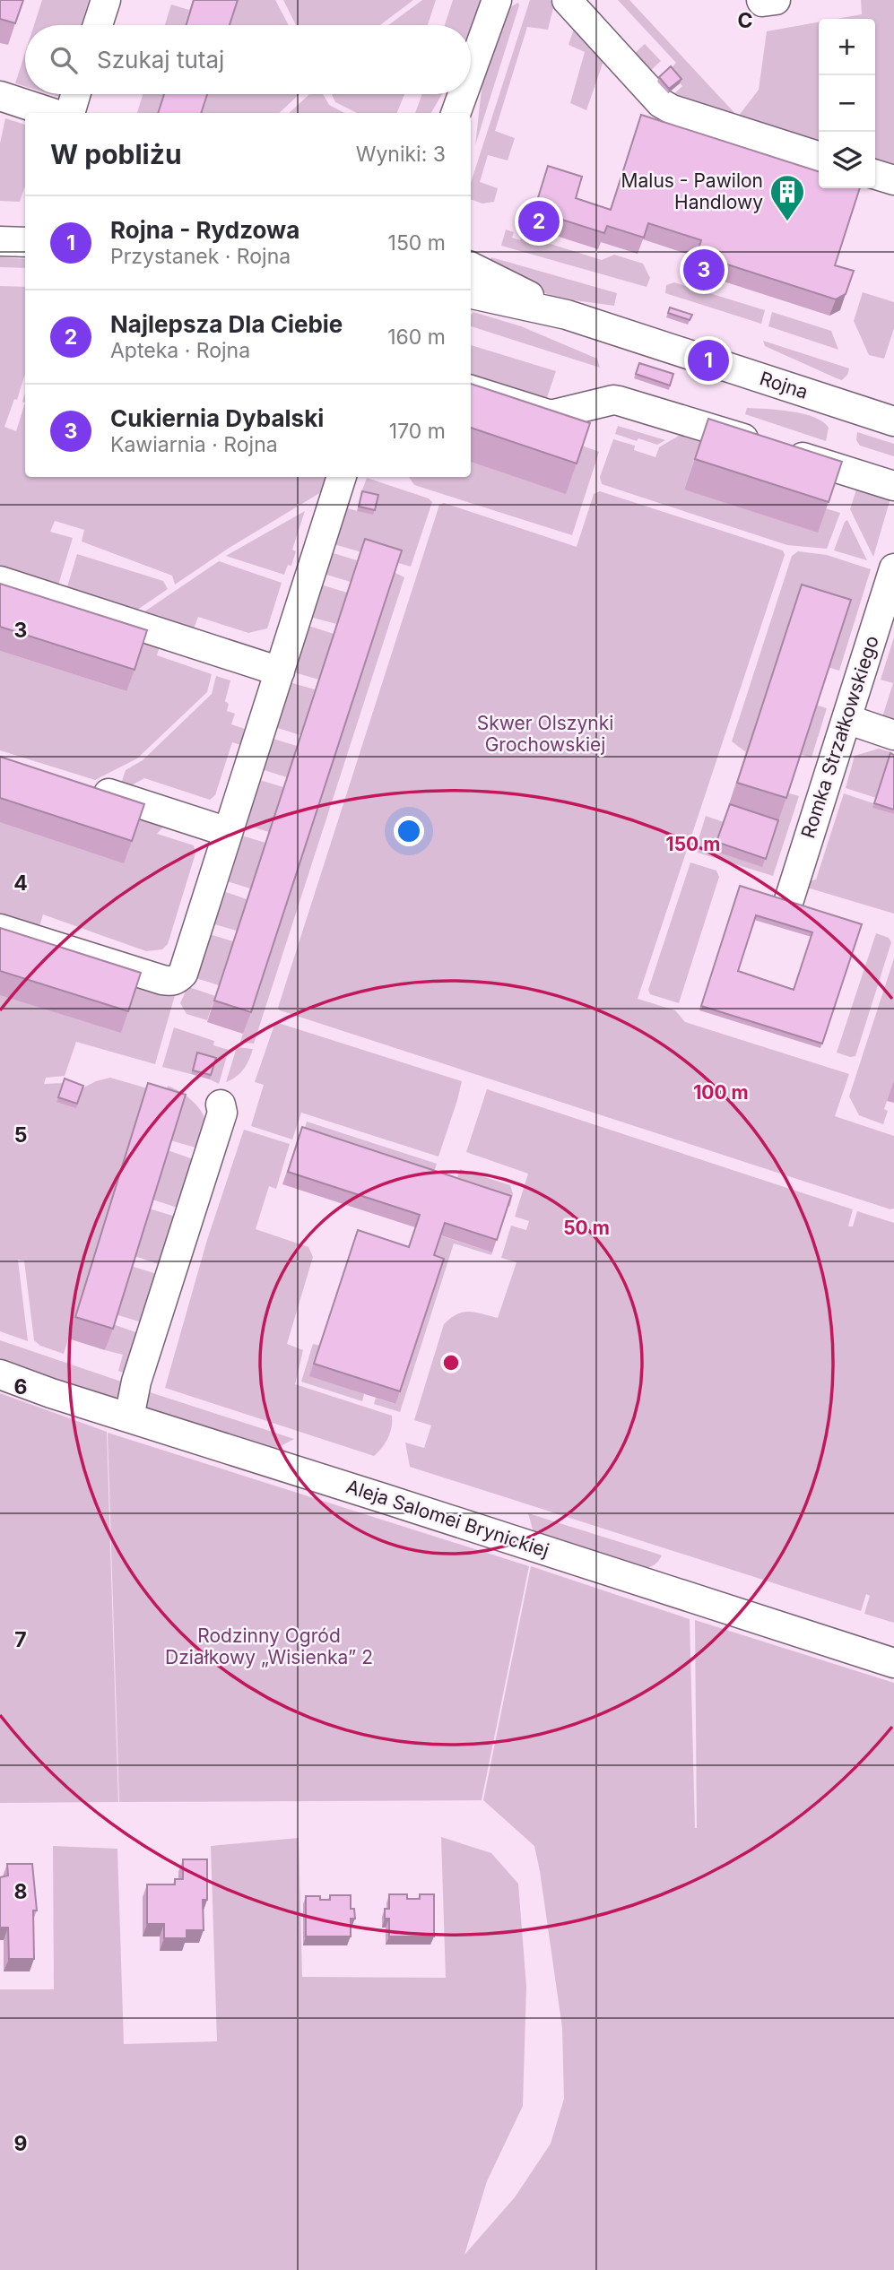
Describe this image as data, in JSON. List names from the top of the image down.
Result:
{
  "streets": {
    "street": ["Rojna", "Romka Strzałkowskiego", "Aleja Salomei Brynickiej"]
  },
  "parks": ["Skwer Olszynki Grochowskiej", "Rodzinny Ogród Działkowy „Wisienka” 2"],
  "places": {
    "building": ["Malus - Pawilon Handlowy"]
  },
  "page": {
    "map_buttons": ["+", "−"],
    "search": "Szukaj tutaj",
    "heading": ["W pobliżu", "Wyniki: 3"],
    "list": [
      {
        "mark": "1",
        "name": "Rojna - Rydzowa",
        "note": "Przystanek · Rojna",
        "value": "150 m"
      },
      {
        "mark": "2",
        "name": "Najlepsza Dla Ciebie",
        "note": "Apteka · Rojna",
        "value": "160 m"
      },
      {
        "mark": "3",
        "name": "Cukiernia Dybalski",
        "note": "Kawiarnia · Rojna",
        "value": "170 m"
      }
    ],
    "pins": ["2", "3", "1"]
  },
  "grid": {
    "columns": ["C"],
    "rows": [
      "3",
      "4",
      "5",
      "6",
      "7",
      "8",
      "9"
    ]
  },
  "rings": ["150 m", "100 m", "50 m"]
}
